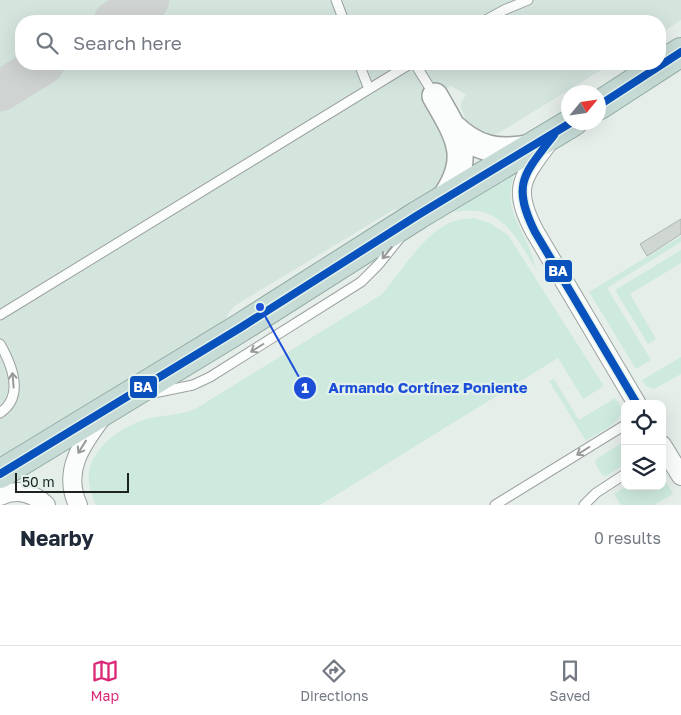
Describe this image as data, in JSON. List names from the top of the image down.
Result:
{
  "places": ["Armando Cortínez Poniente"],
  "lines": ["transit line BA"],
  "scale_bar": "50 m",
  "north": "top right",
  "page": {
    "search": "Search here",
    "scale": "50 m",
    "heading": ["Nearby", "0 results"],
    "nav": ["Map", "Directions", "Saved"]
  }
}
